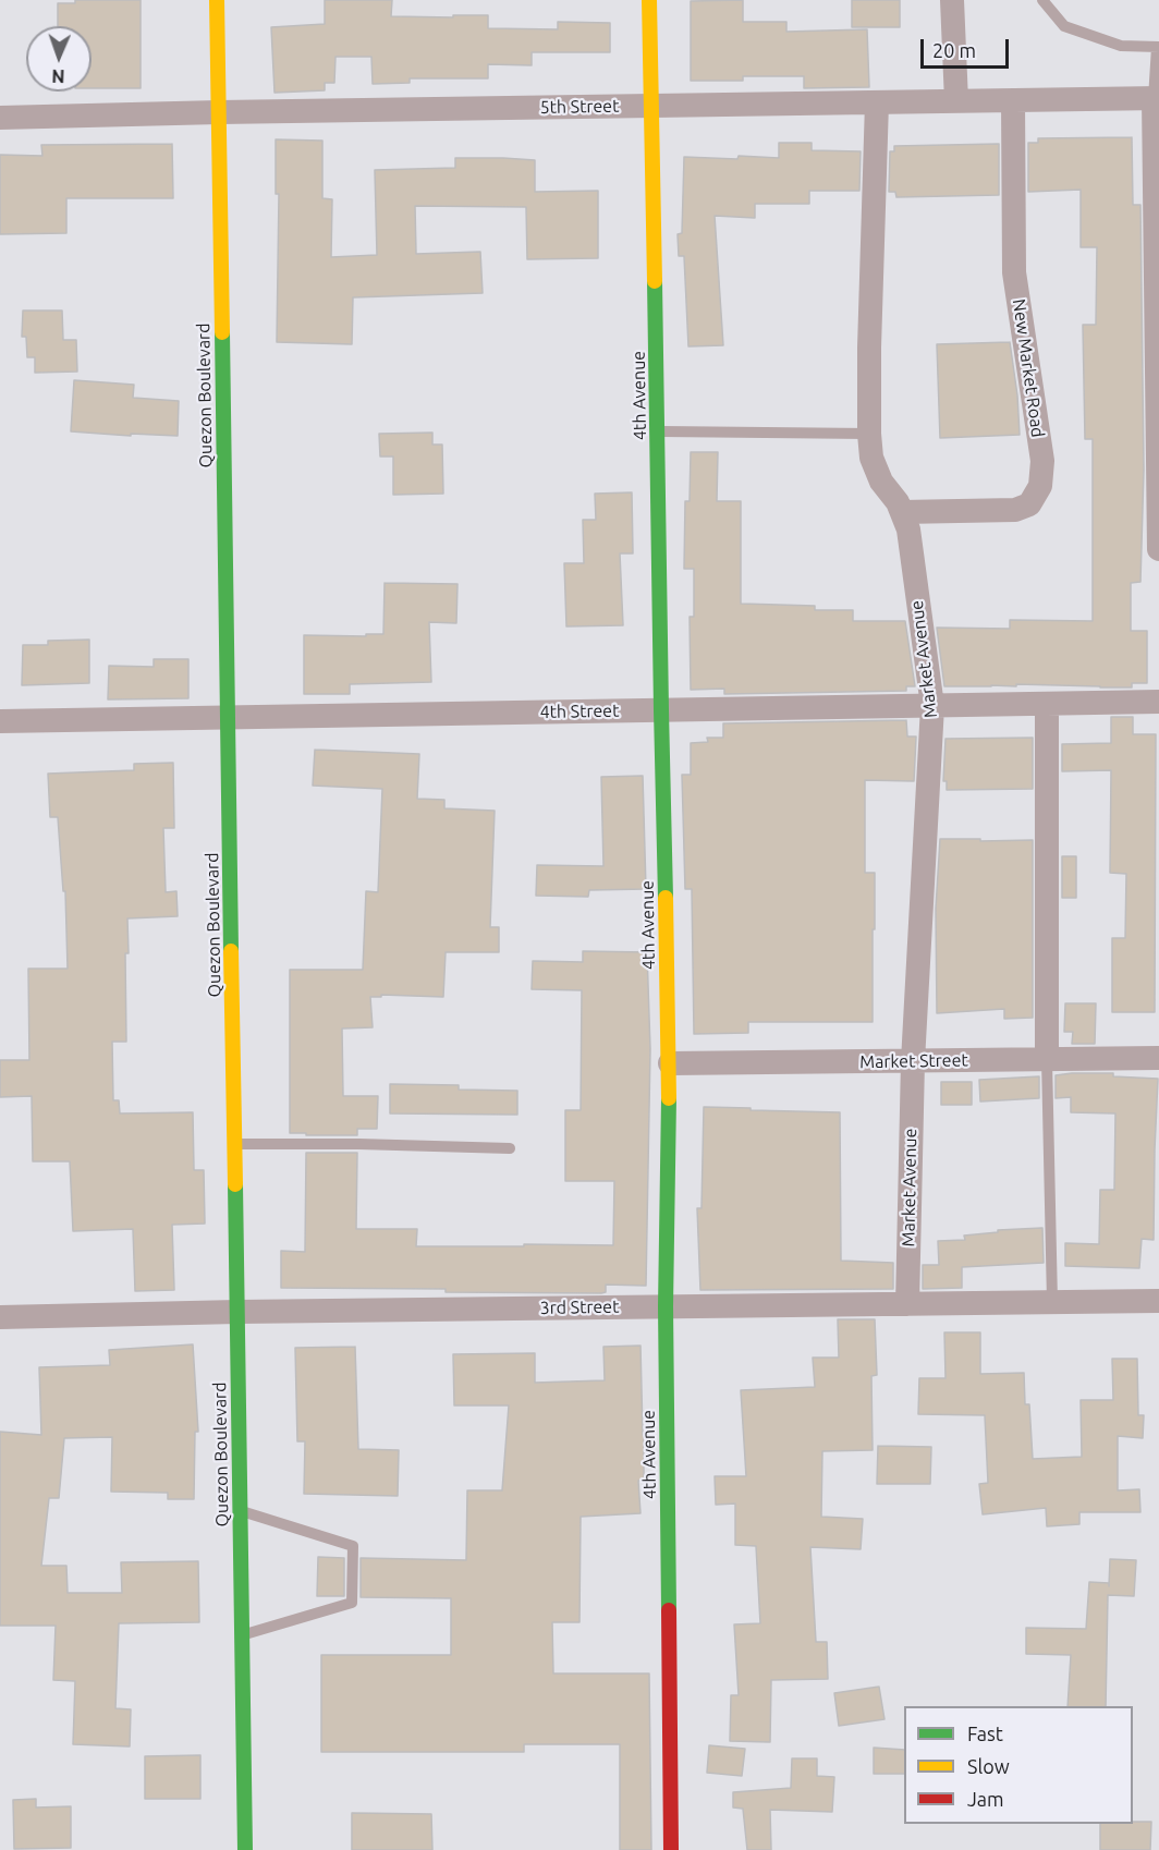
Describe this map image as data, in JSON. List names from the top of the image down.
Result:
{
  "streets": {
    "main road": ["Quezon Boulevard", "4th Avenue"],
    "street": [
      "5th Street",
      "New Market Road",
      "Market Avenue",
      "4th Street",
      "Market Street",
      "3rd Street"
    ]
  },
  "crossings": [
    ["5th Street", "New Market Road"],
    ["5th Street", "Quezon Boulevard"],
    ["5th Street", "4th Avenue"],
    ["5th Street", "Market Avenue"],
    ["New Market Road", "Market Avenue"],
    ["Quezon Boulevard", "4th Street"],
    ["Quezon Boulevard", "3rd Street"],
    ["4th Avenue", "4th Street"],
    ["4th Avenue", "Market Street"],
    ["4th Avenue", "3rd Street"],
    ["Market Avenue", "4th Street"],
    ["Market Avenue", "Market Street"],
    ["Market Avenue", "3rd Street"]
  ],
  "legend": ["Fast", "Slow", "Jam"],
  "scale_bar": "20 m",
  "north": "bottom"
}
